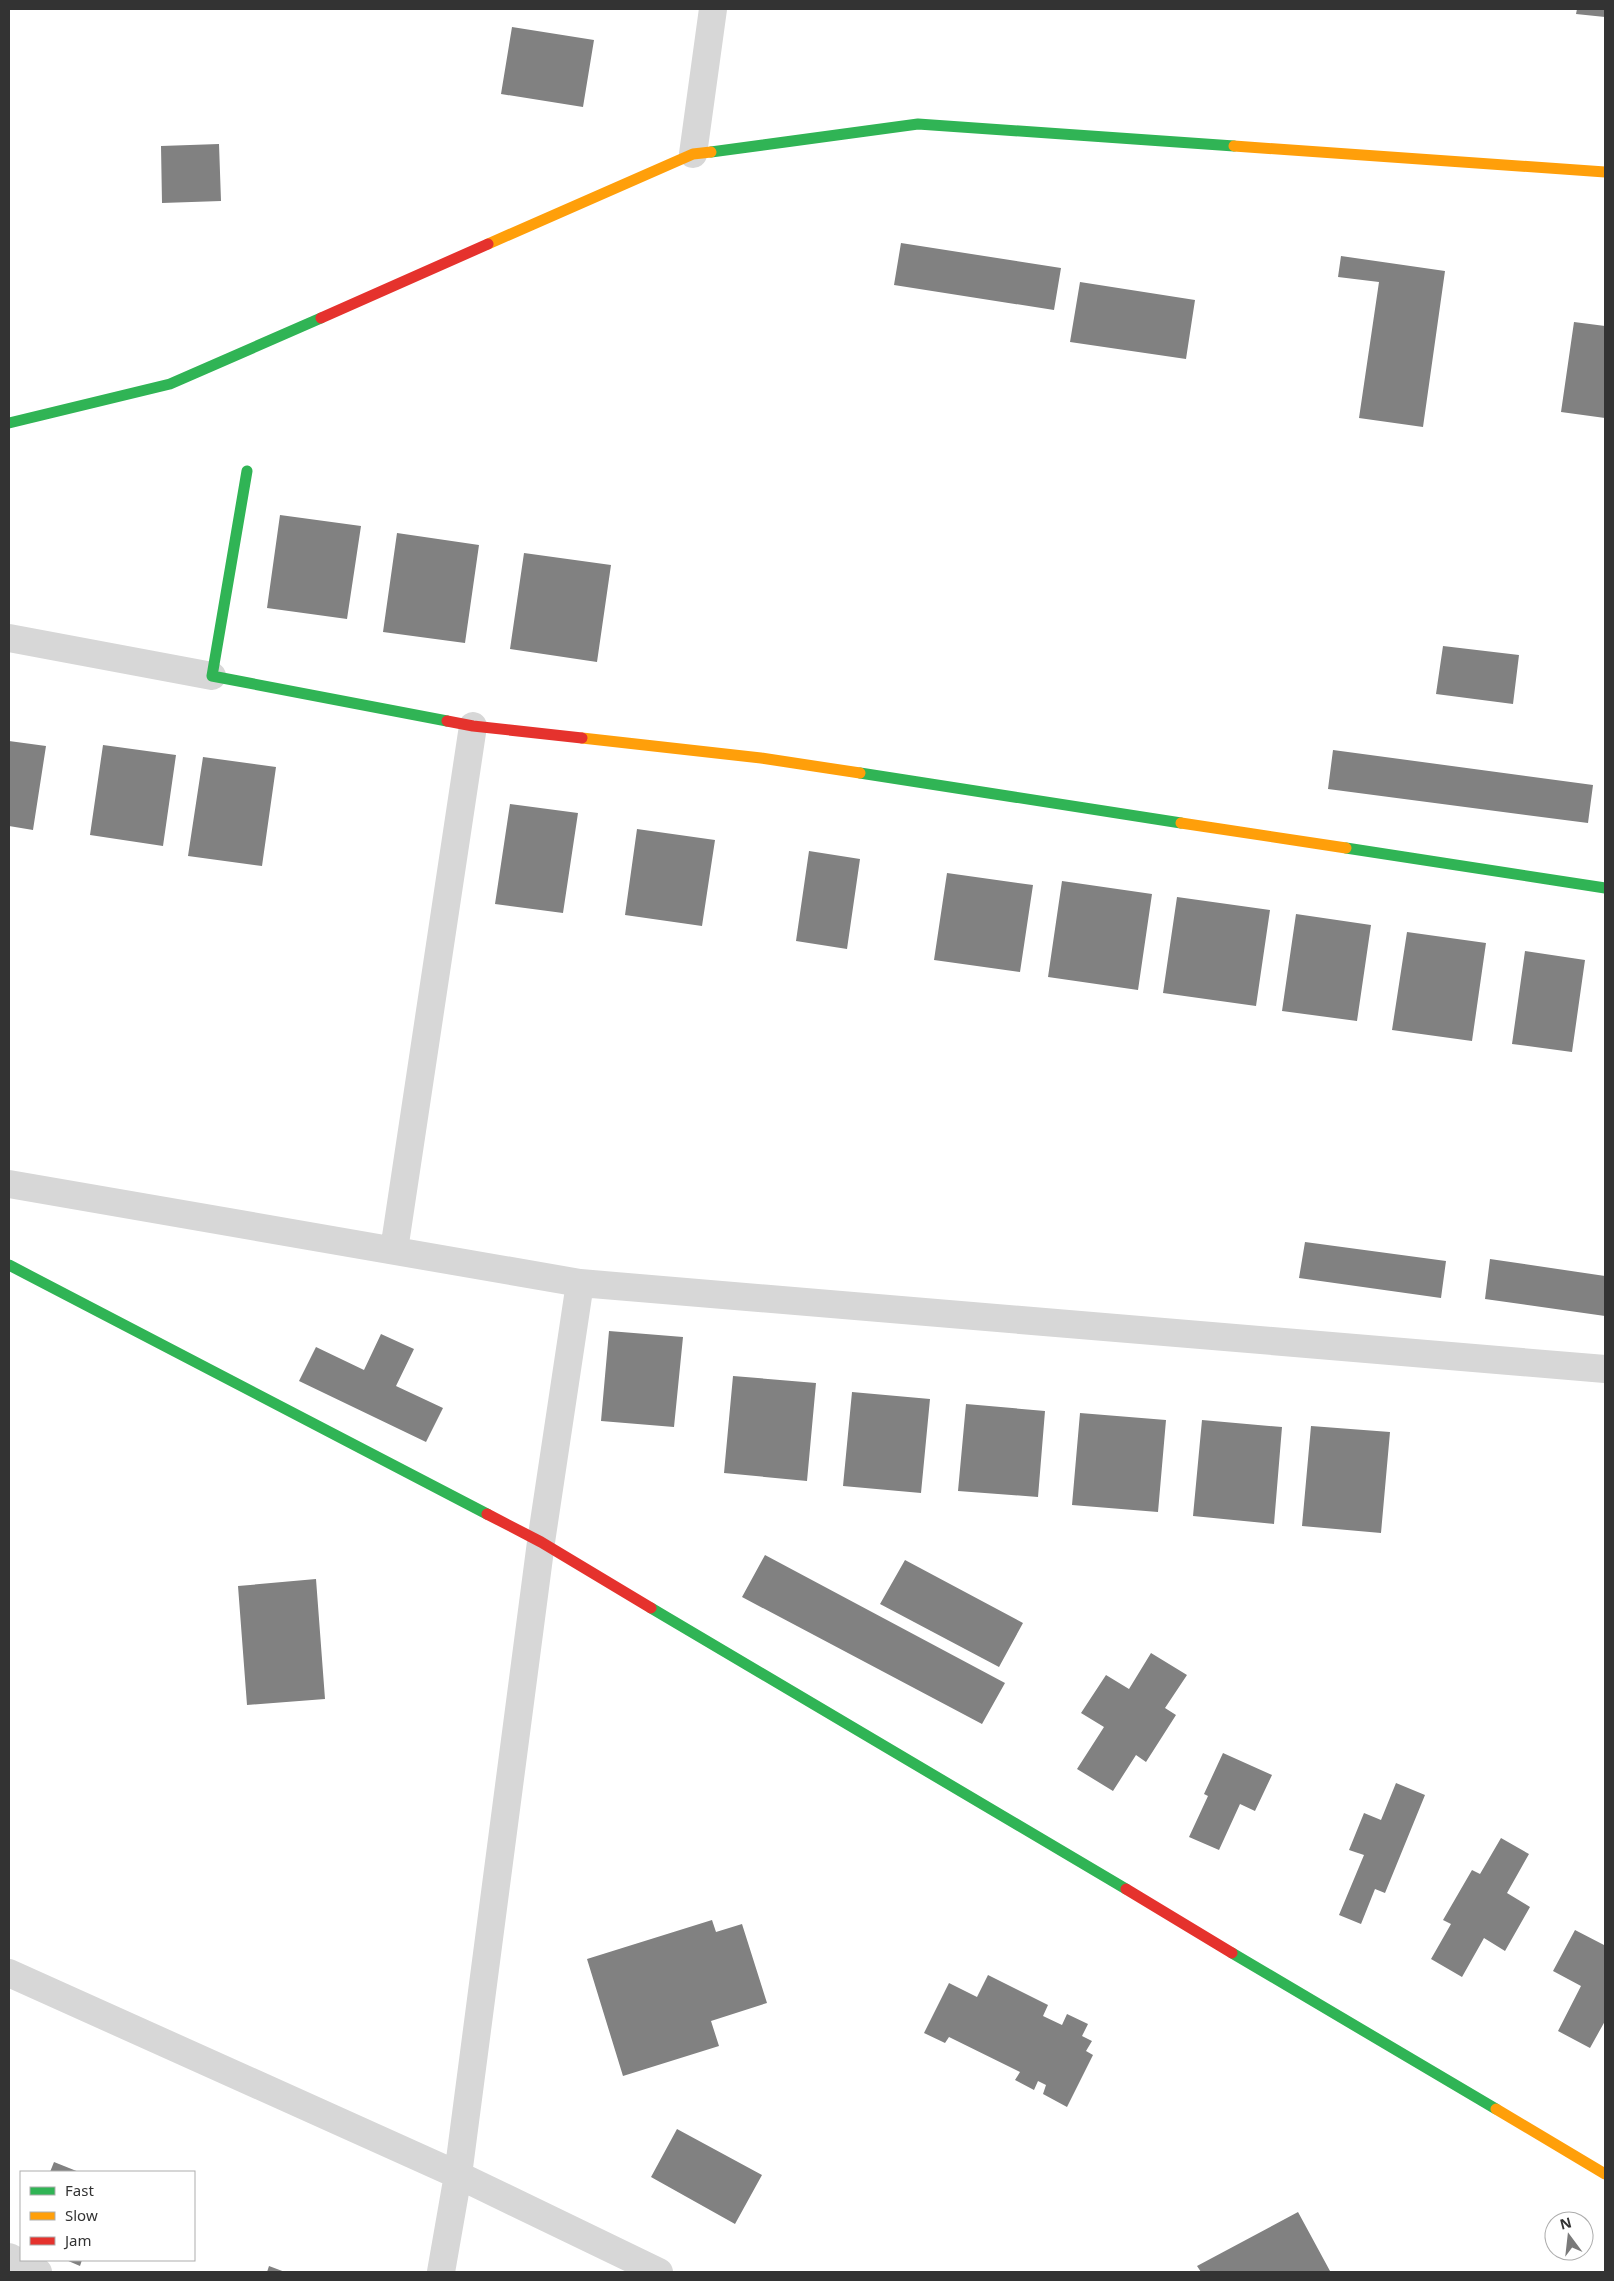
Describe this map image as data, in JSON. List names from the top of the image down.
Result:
{
  "legend": ["Fast", "Slow", "Jam"],
  "north": "top"
}
